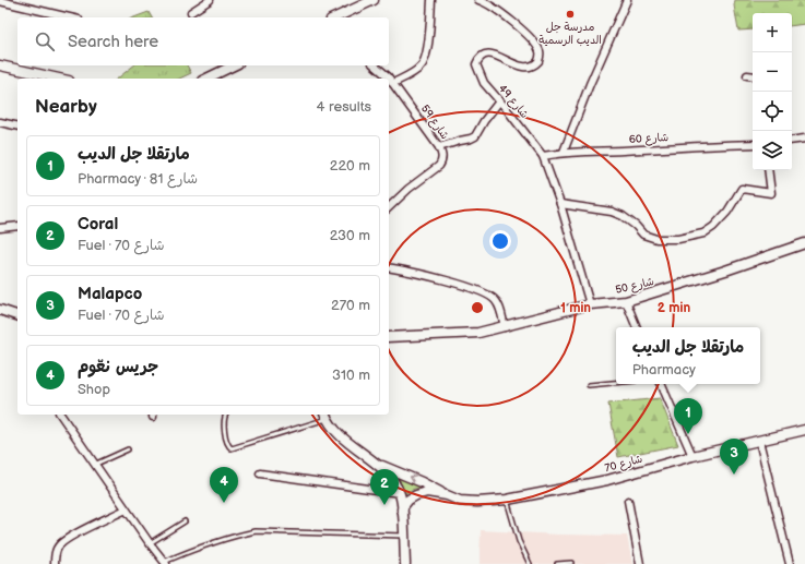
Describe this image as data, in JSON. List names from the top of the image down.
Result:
{
  "streets": {
    "street": [
      "شارع 49",
      "شارع 59",
      "شارع 60",
      "شارع 50",
      "شارع 70"
    ]
  },
  "crossings": [
    ["شارع 49", "شارع 60"],
    ["شارع 49", "شارع 50"]
  ],
  "places": ["مدرسة جل الديب الرسمية"],
  "page": {
    "map_buttons": ["+", "−"],
    "search": "Search here",
    "heading": ["Nearby", "4 results"],
    "list": [
      {
        "mark": "1",
        "name": "مارتقلا جل الديب",
        "note": "Pharmacy · شارع 81",
        "value": "220 m"
      },
      {
        "mark": "2",
        "name": "Coral",
        "note": "Fuel · شارع 70",
        "value": "230 m"
      },
      {
        "mark": "3",
        "name": "Malapco",
        "note": "Fuel · شارع 70",
        "value": "270 m"
      },
      {
        "mark": "4",
        "name": "جريس نعّوم",
        "note": "Shop",
        "value": "310 m"
      }
    ],
    "popup": ["مارتقلا جل الديب", "Pharmacy"],
    "pins": [
      "1",
      "3",
      "4",
      "2"
    ]
  },
  "rings": ["1 min", "2 min"]
}
